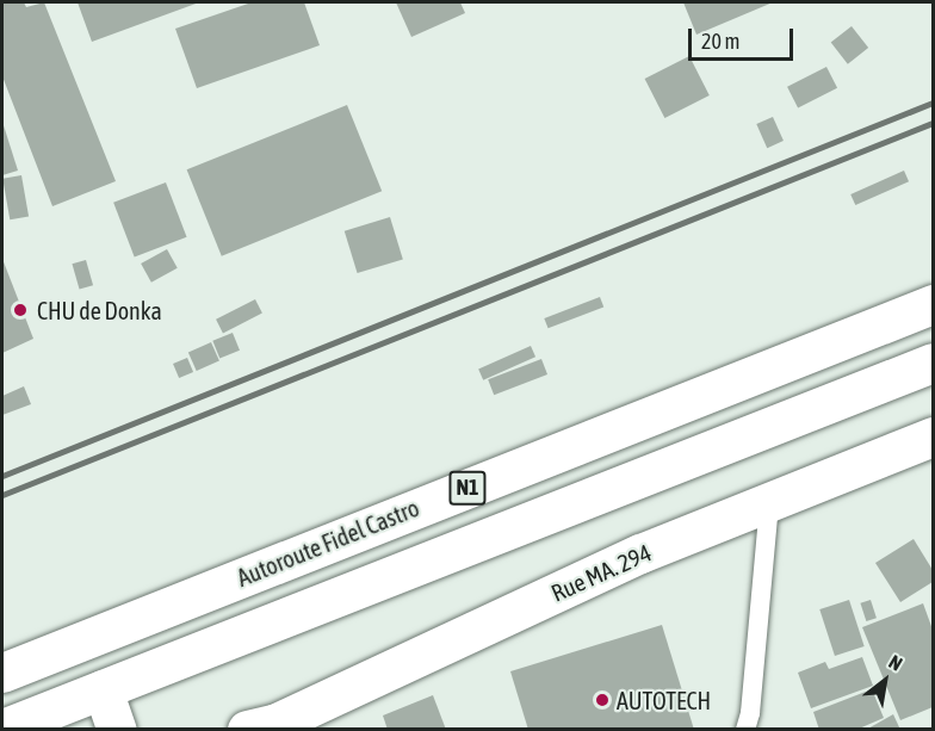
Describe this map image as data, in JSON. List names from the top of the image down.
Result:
{
  "streets": {
    "main road": ["N1", "Autoroute Fidel Castro", "Rue MA. 294"]
  },
  "places": ["CHU de Donka", "AUTOTECH"],
  "scale_bar": "20 m",
  "north": "top right"
}
